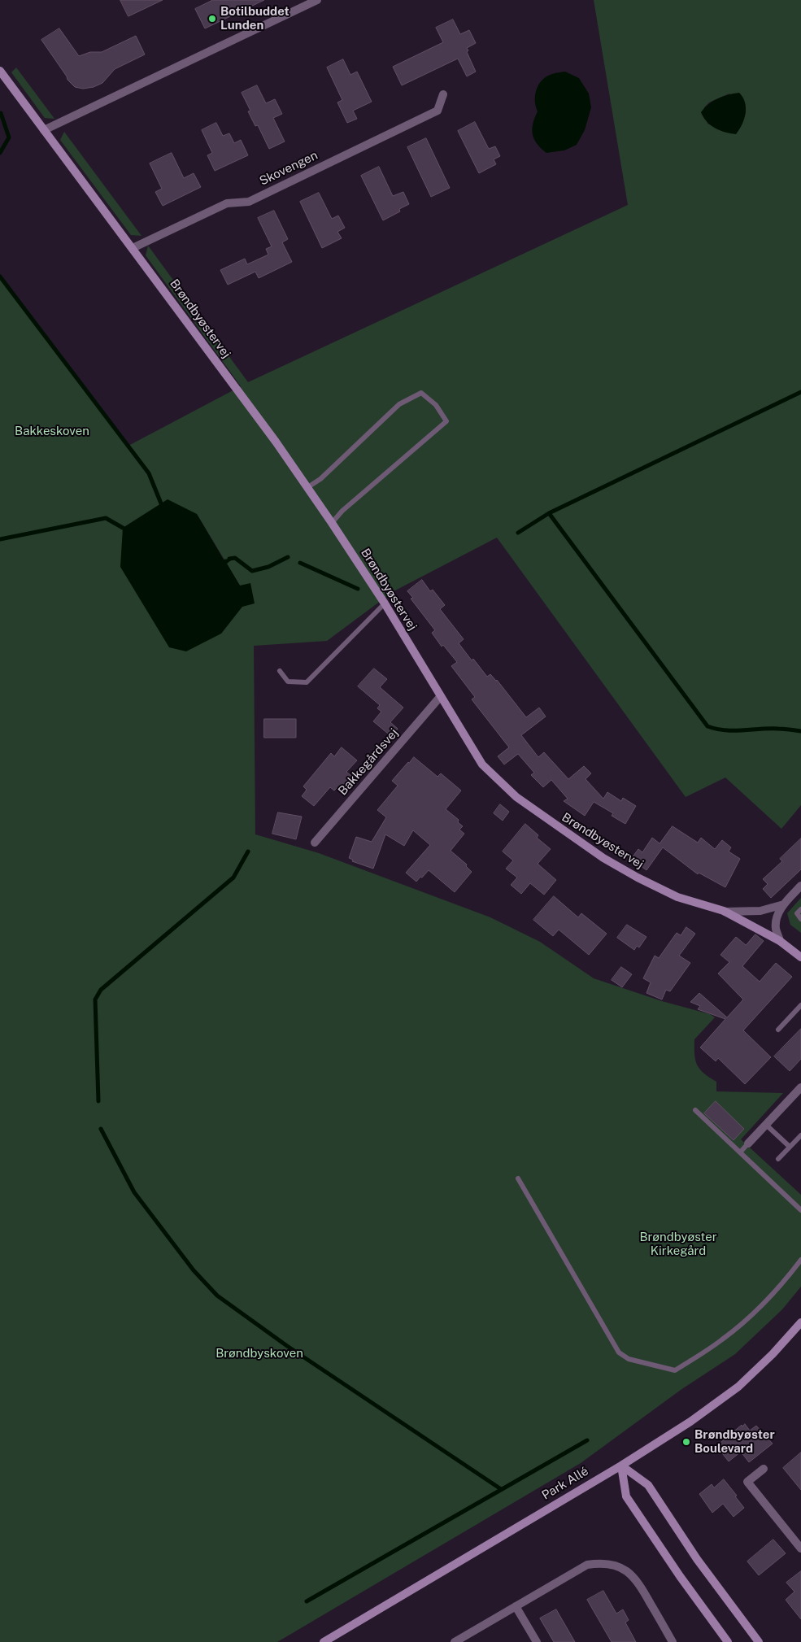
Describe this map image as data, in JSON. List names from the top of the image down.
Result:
{
  "streets": {
    "street": [
      "Skovengen",
      "Brøndbyøstervej",
      "Bakkegårdsvej",
      "Park Allé"
    ]
  },
  "crossings": [
    ["Skovengen", "Brøndbyøstervej"],
    ["Brøndbyøstervej", "Bakkegårdsvej"]
  ],
  "parks": ["Bakkeskoven", "Brøndbyøster Kirkegård", "Brøndbyskoven"],
  "places": ["Botilbuddet Lunden", "Brøndbyøster Boulevard"]
}
